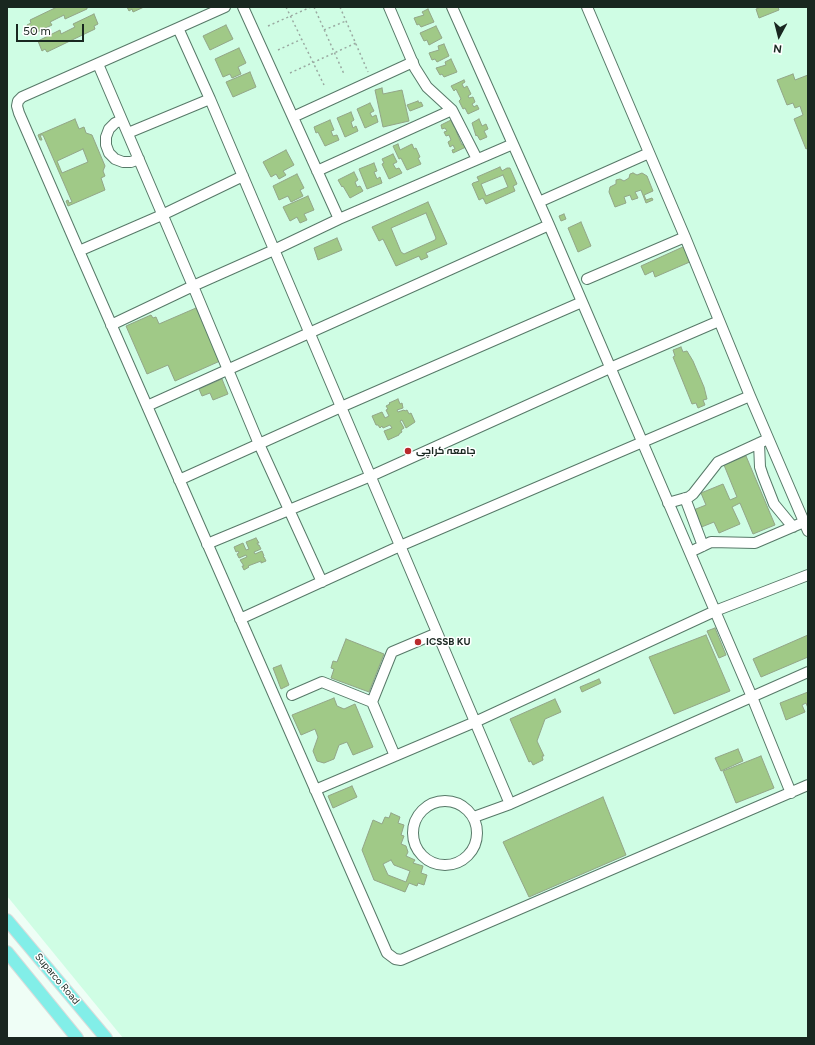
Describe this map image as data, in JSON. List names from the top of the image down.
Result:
{
  "streets": {
    "main road": ["Suparco Road"]
  },
  "places": ["جامعہ کراچی", "ICSSB KU"],
  "scale_bar": "50 m",
  "north": "bottom"
}
